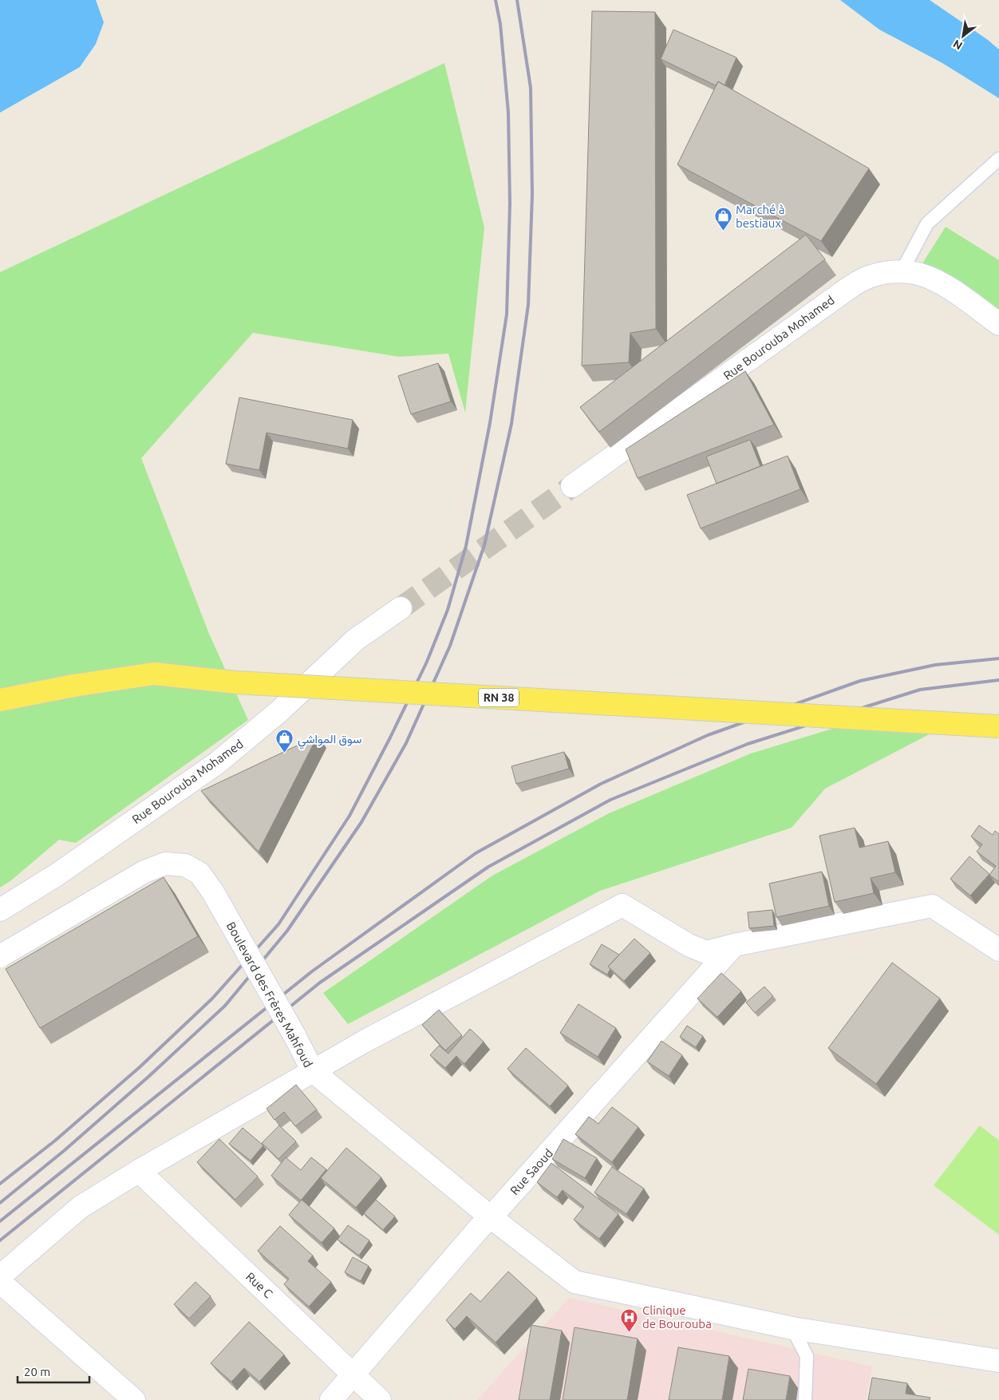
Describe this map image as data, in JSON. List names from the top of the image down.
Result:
{
  "streets": {
    "main road": ["RN 38"],
    "street": [
      "Rue Bourouba Mohamed",
      "Boulevard des Frères Mahfoud",
      "Rue Saoud",
      "Rue C"
    ]
  },
  "crossings": [
    ["Boulevard des Frères Mahfoud", "Rue C"],
    ["Rue Saoud", "Rue C"]
  ],
  "places": {
    "shop": ["Marché à bestiaux", "سوق المواشي"],
    "hospital": ["Clinique de Bourouba"]
  },
  "scale_bar": "20 m",
  "north": "bottom left"
}
